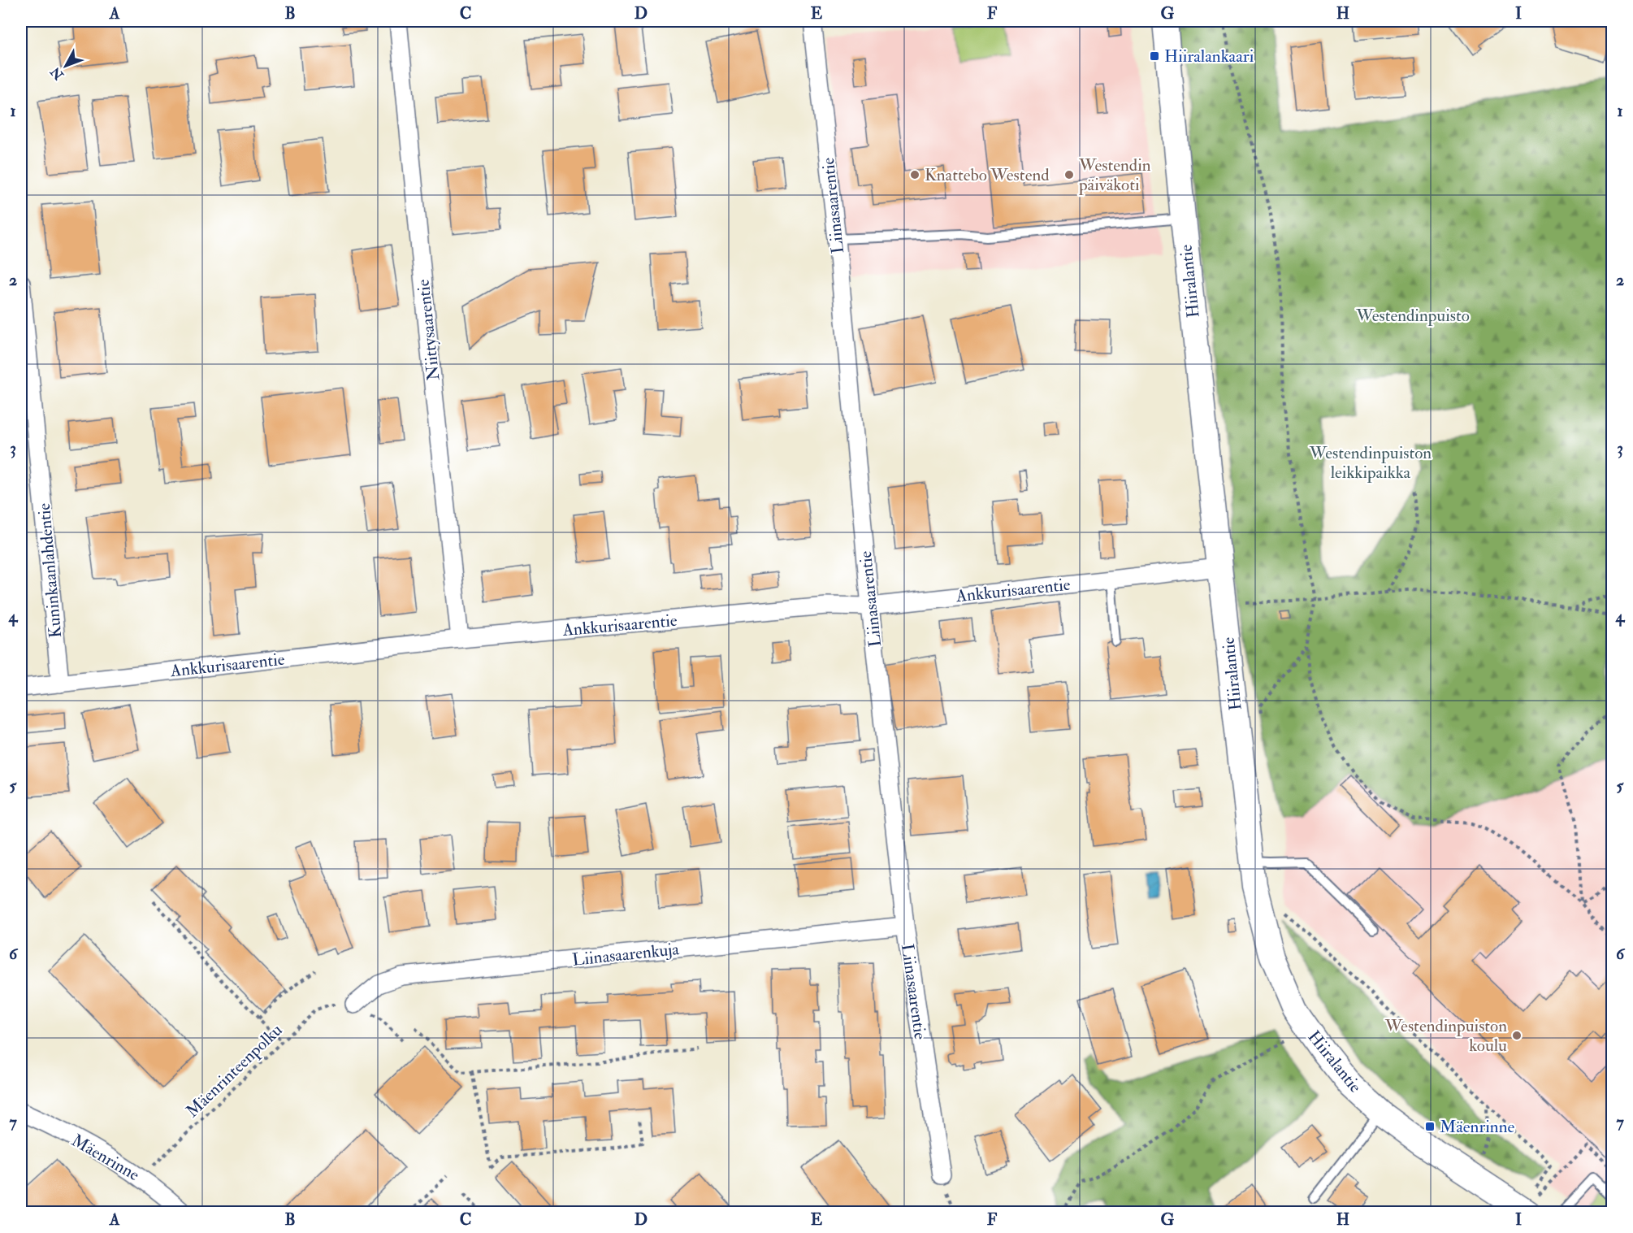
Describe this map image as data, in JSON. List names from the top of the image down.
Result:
{
  "streets": {
    "street": [
      "Liinasaarentie",
      "Hiiralantie",
      "Niittysaarentie",
      "Kuninkaanlahdentie",
      "Ankkurisaarentie",
      "Liinasaarenkuja",
      "Mäenrinne"
    ],
    "path": ["Mäenrinteenpolku"]
  },
  "crossings": [
    ["Liinasaarentie", "Ankkurisaarentie"],
    ["Liinasaarentie", "Liinasaarenkuja"],
    ["Hiiralantie", "Ankkurisaarentie"],
    ["Niittysaarentie", "Ankkurisaarentie"],
    ["Kuninkaanlahdentie", "Ankkurisaarentie"],
    ["Liinasaarenkuja", "Mäenrinteenpolku"],
    ["Mäenrinteenpolku", "Mäenrinne"]
  ],
  "parks": ["Westendinpuisto", "Westendinpuiston leikkipaikka"],
  "places": {
    "transit": ["Hiiralankaari", "Mäenrinne"],
    "other": ["Knattebo Westend", "Westendin päiväkoti", "Westendinpuiston koulu"]
  },
  "north": "bottom left",
  "grid": {
    "columns": [
      "A",
      "B",
      "C",
      "D",
      "E",
      "F",
      "G",
      "H",
      "I"
    ],
    "rows": [
      "1",
      "2",
      "3",
      "4",
      "5",
      "6",
      "7"
    ]
  }
}
